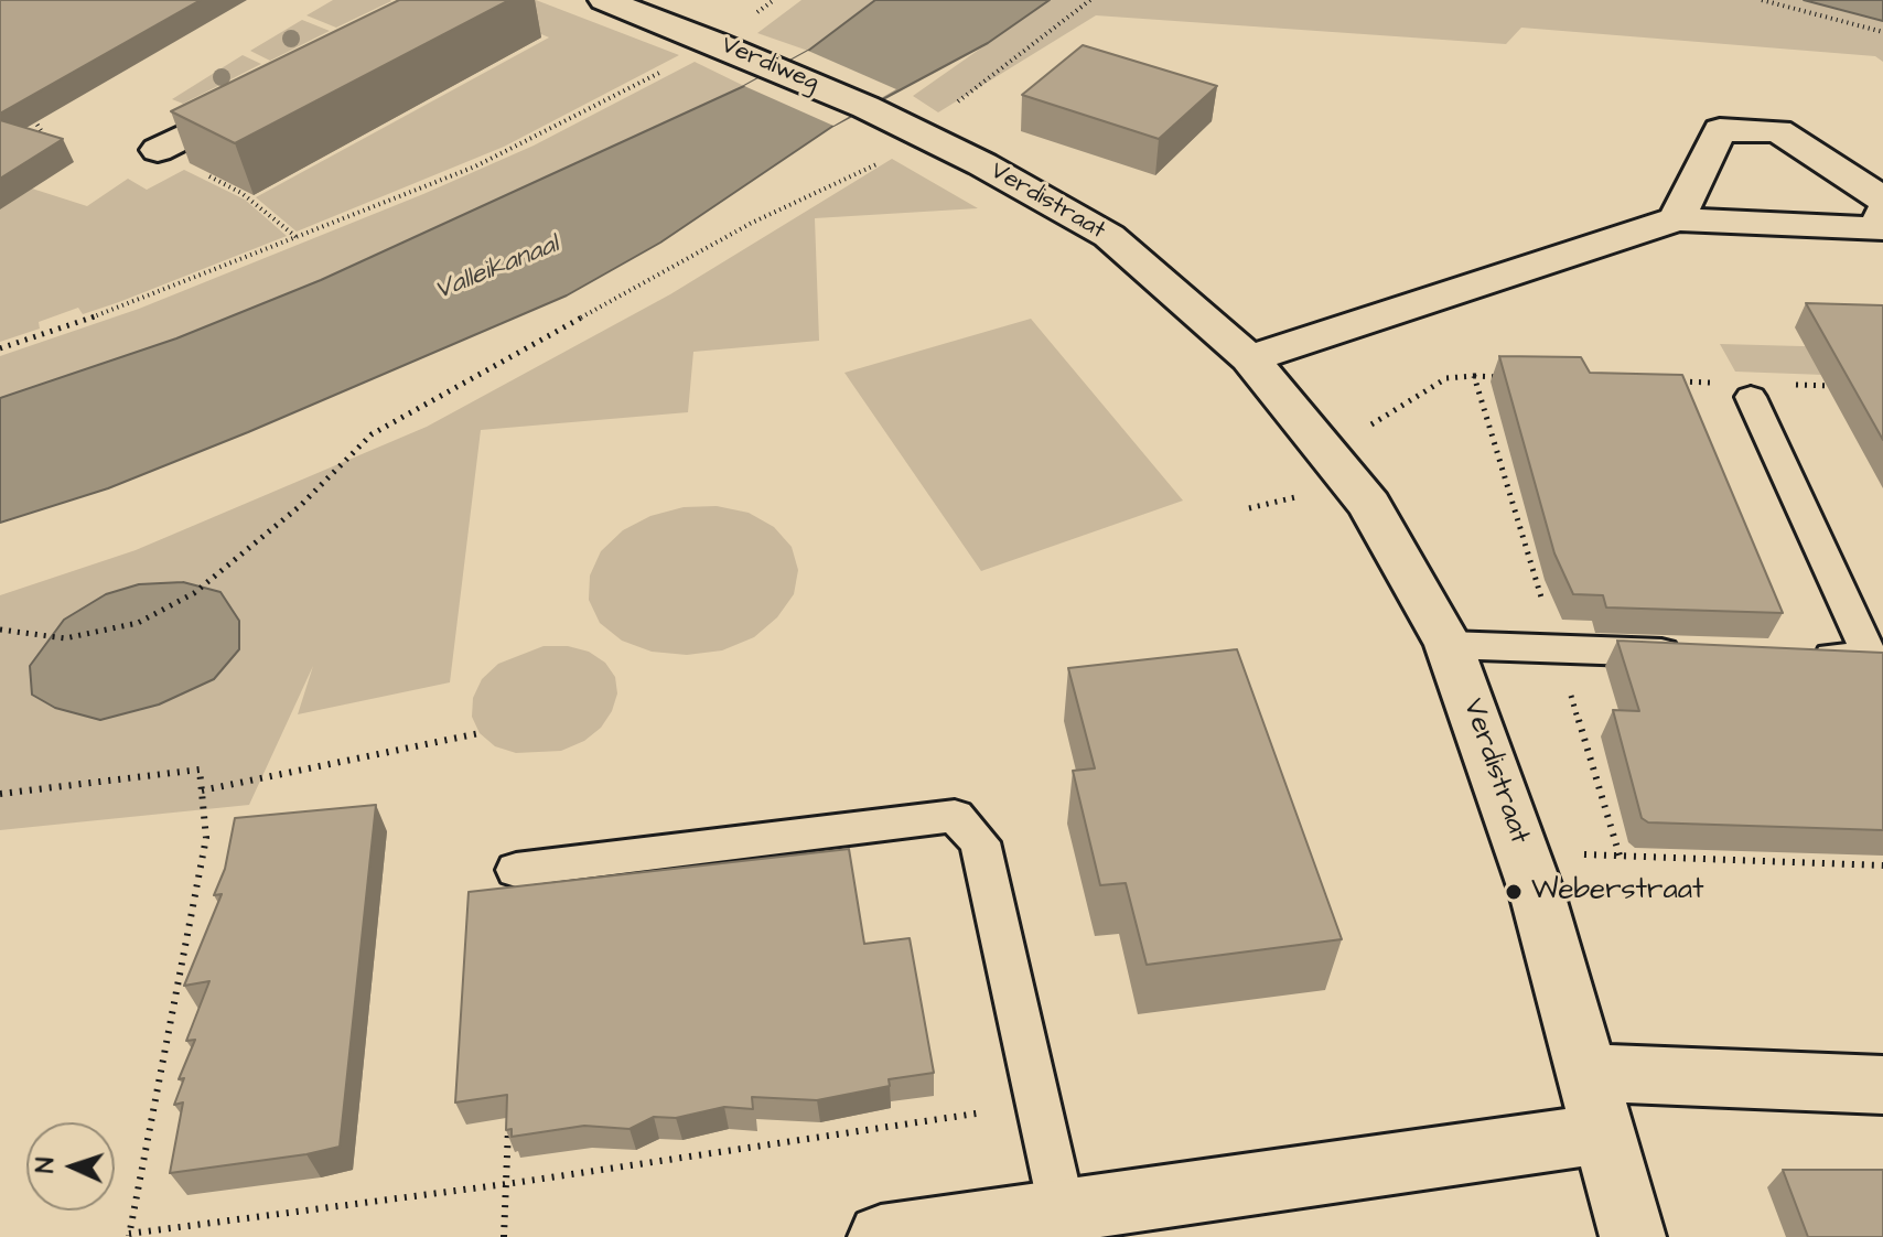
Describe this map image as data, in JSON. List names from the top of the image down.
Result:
{
  "streets": {
    "street": ["Verdiweg", "Verdistraat"]
  },
  "crossings": [
    ["Verdiweg", "Verdistraat"]
  ],
  "water": ["Valleikanaal"],
  "places": ["Weberstraat"],
  "north": "left"
}
